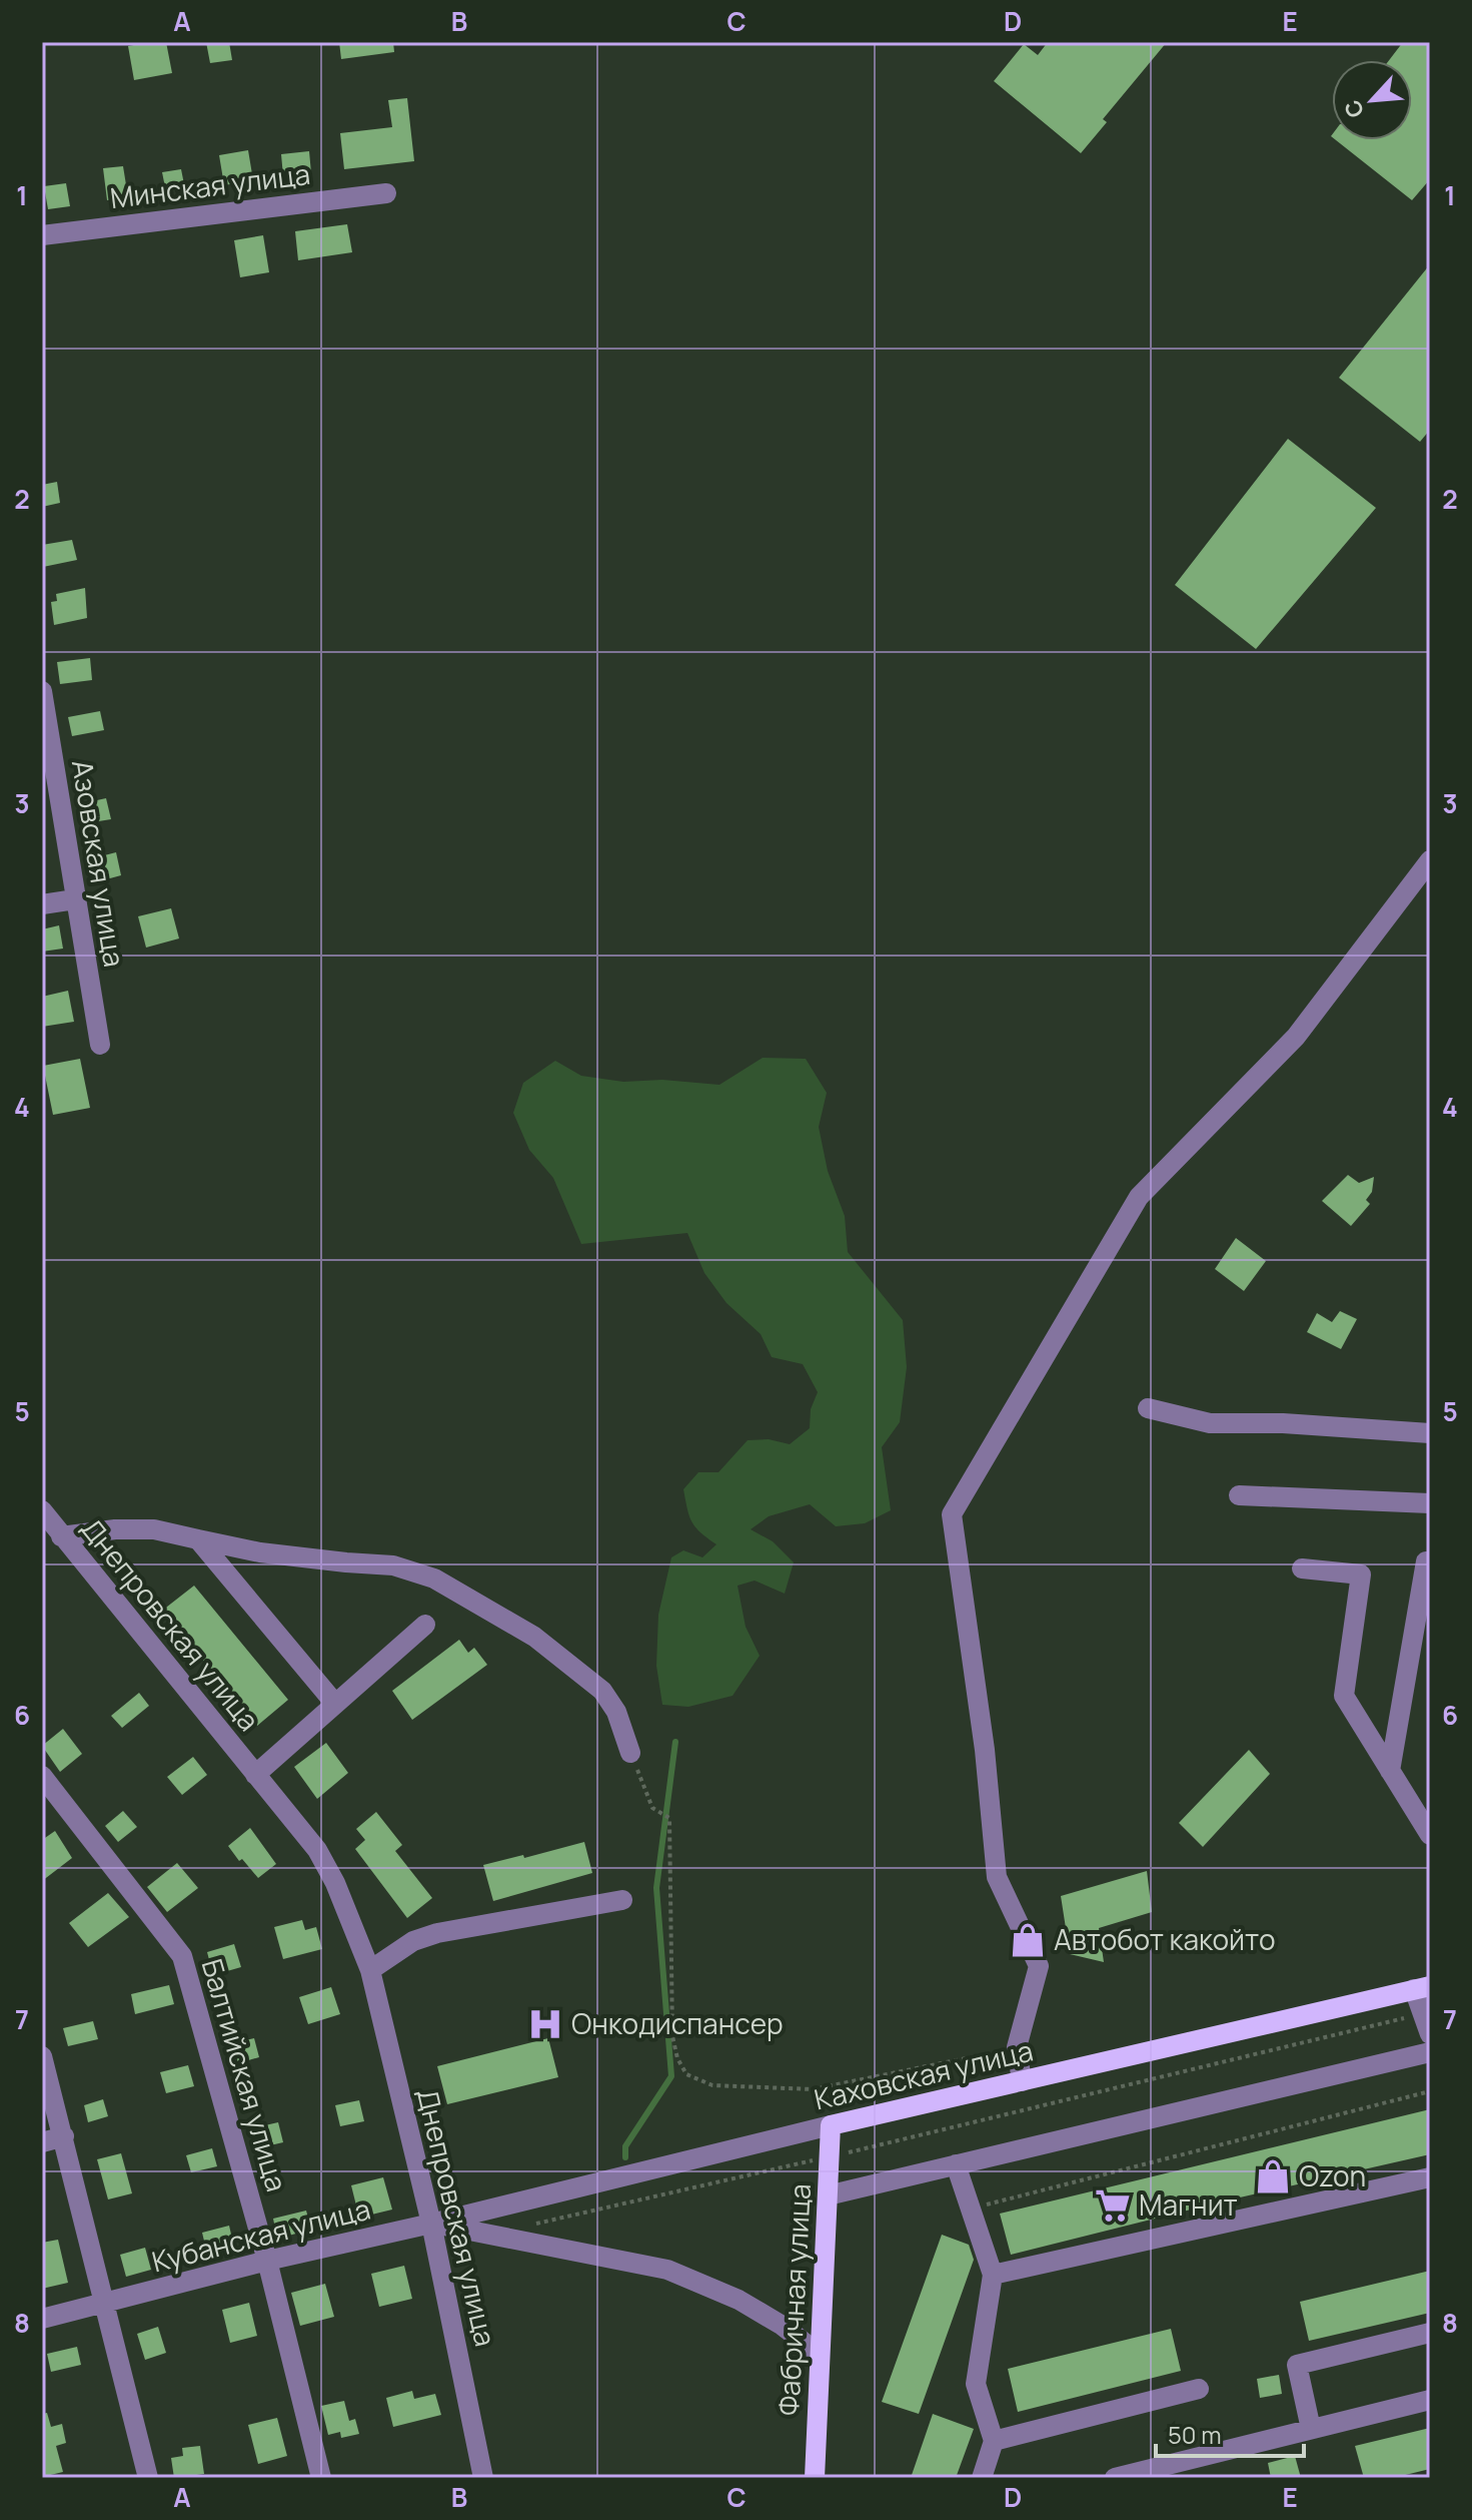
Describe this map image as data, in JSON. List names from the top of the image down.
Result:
{
  "streets": {
    "main road": ["Каховская улица", "Фабричная улица"],
    "street": [
      "Минская улица",
      "Азовская улица",
      "Днепровская улица",
      "Балтийская улица",
      "Кубанская улица"
    ]
  },
  "crossings": [
    ["Днепровская улица", "Каховская улица"],
    ["Днепровская улица", "Кубанская улица"],
    ["Балтийская улица", "Кубанская улица"],
    ["Каховская улица", "Кубанская улица"],
    ["Каховская улица", "Фабричная улица"]
  ],
  "places": {
    "shop": ["Автобот какойто", "Ozon"],
    "hospital": ["Онкодиспансер"],
    "supermarket": ["Магнит"]
  },
  "scale_bar": "50 m",
  "north": "bottom left",
  "grid": {
    "columns": [
      "A",
      "B",
      "C",
      "D",
      "E"
    ],
    "rows": [
      "1",
      "2",
      "3",
      "4",
      "5",
      "6",
      "7",
      "8"
    ]
  }
}
